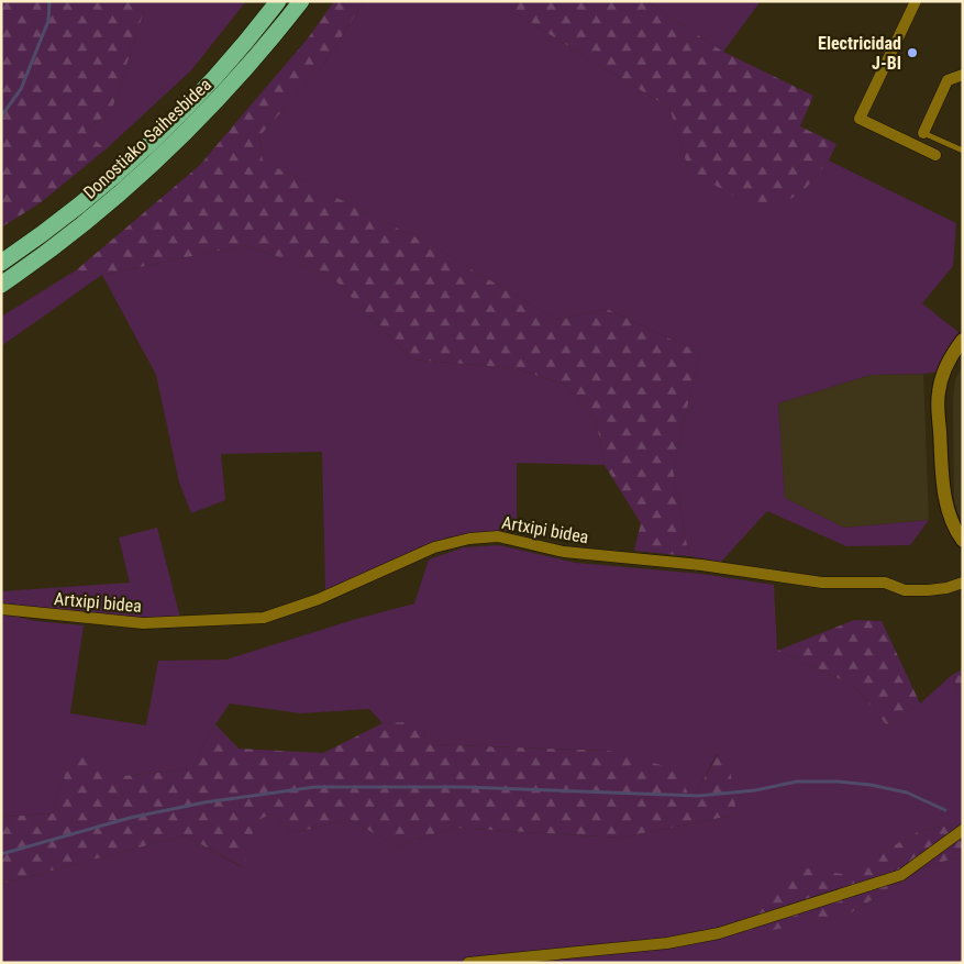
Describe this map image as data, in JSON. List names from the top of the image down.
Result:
{
  "streets": {
    "highway": ["Donostiako Saihesbidea"],
    "street": ["Artxipi bidea"]
  },
  "places": ["Electricidad J-BI"]
}
